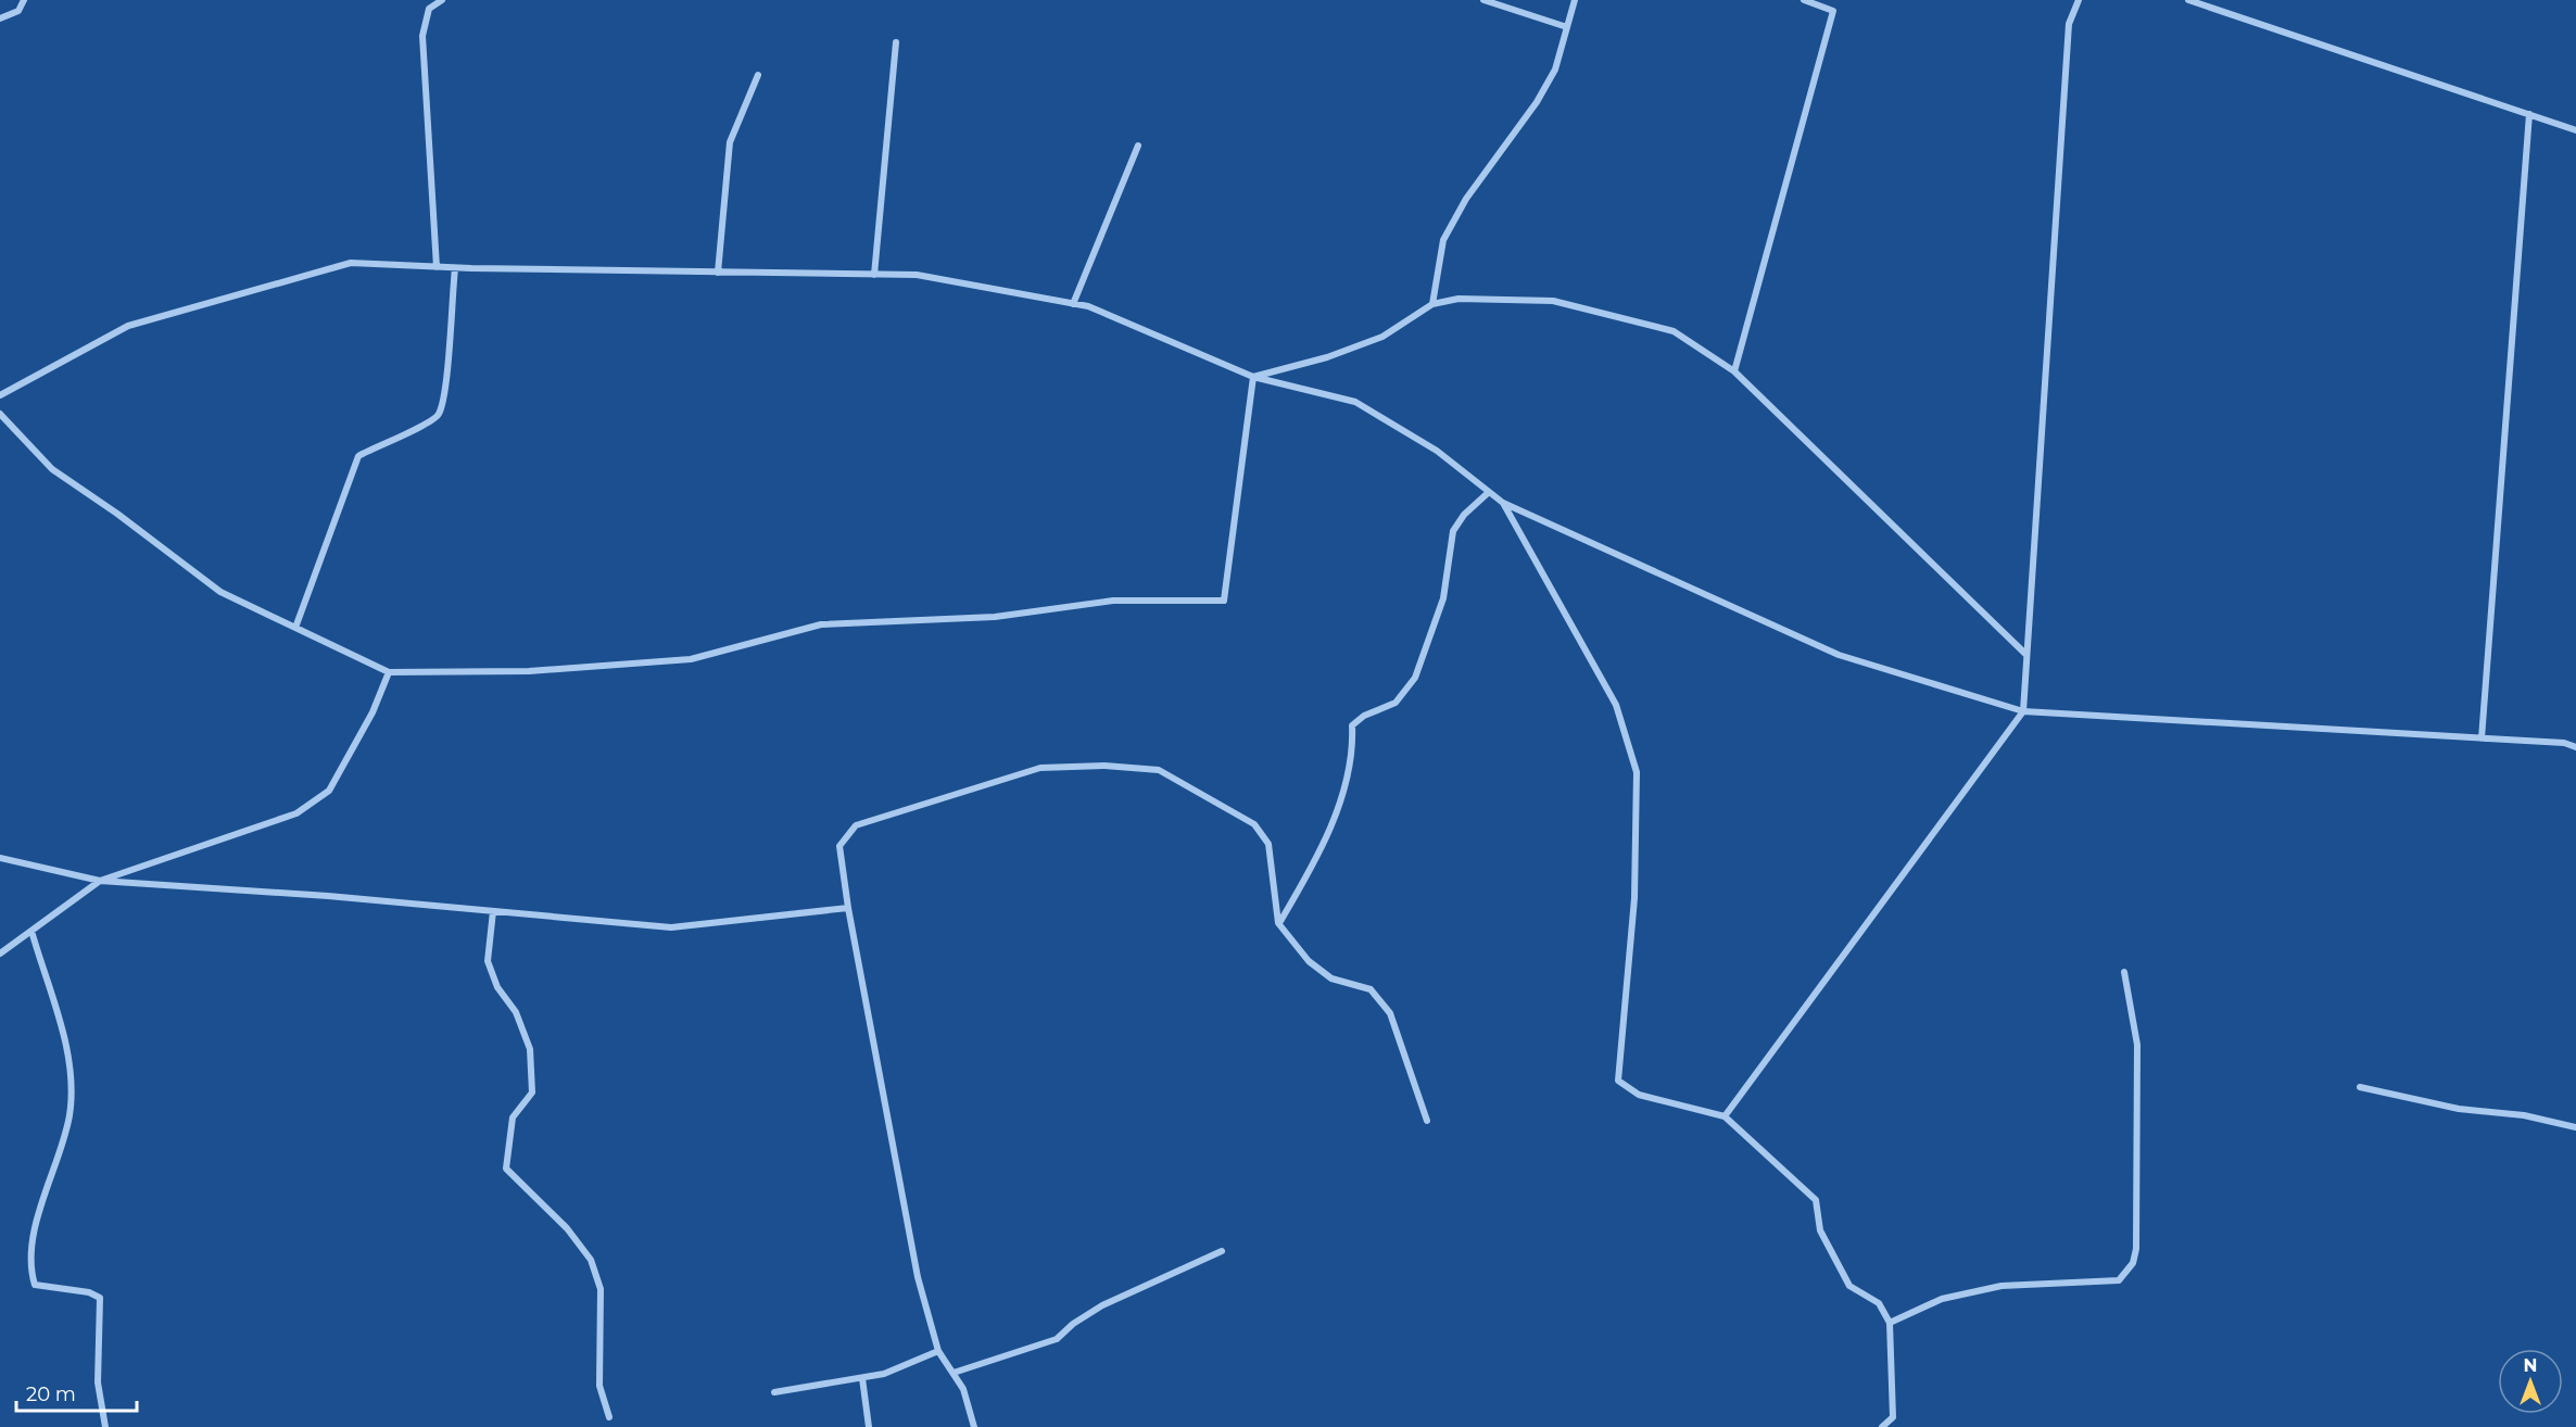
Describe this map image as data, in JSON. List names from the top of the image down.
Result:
{
  "scale_bar": "20 m",
  "north": "top"
}
